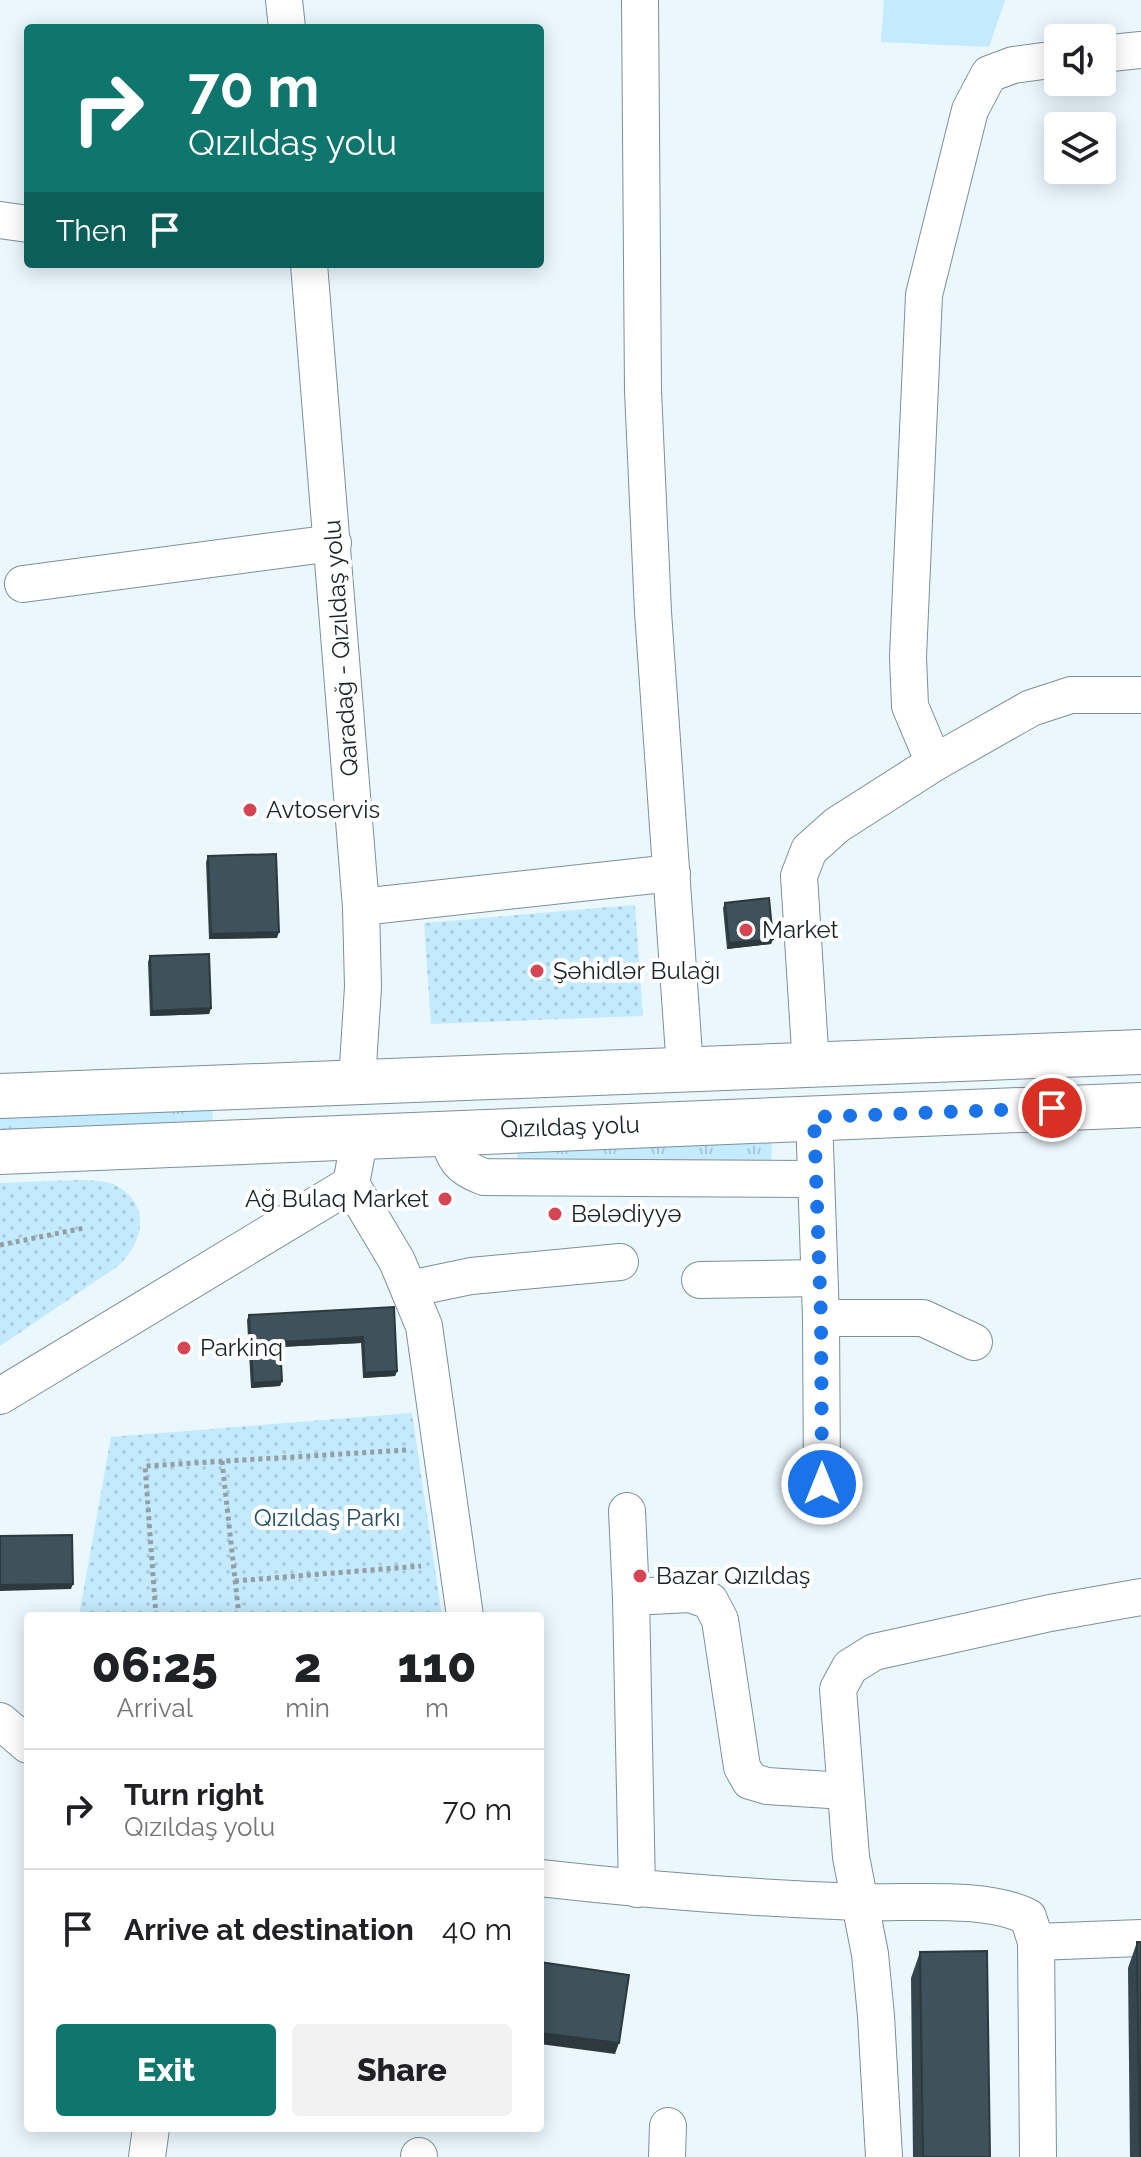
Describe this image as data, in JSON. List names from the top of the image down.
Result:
{
  "streets": {
    "main road": ["Qızıldaş yolu"],
    "street": ["Qaradağ - Qızıldaş yolu"]
  },
  "parks": ["Qızıldaş Parkı"],
  "places": [
    "Avtoservis",
    "Market",
    "Şəhidlər Bulağı",
    "Ağ Bulaq Market",
    "Bələdiyyə",
    "Parkinq",
    "Bazar Qızıldaş"
  ],
  "page": {
    "turn": ["70 m", "Qızıldaş yolu"],
    "then": "Then",
    "eta": [
      "06:25",
      "Arrival",
      "2",
      "min",
      "110",
      "m"
    ],
    "list": [
      {
        "name": "Turn right",
        "note": "Qızıldaş yolu",
        "value": "70 m"
      },
      {
        "name": "Arrive at destination",
        "value": "40 m"
      }
    ],
    "buttons": ["Exit", "Share"]
  }
}
